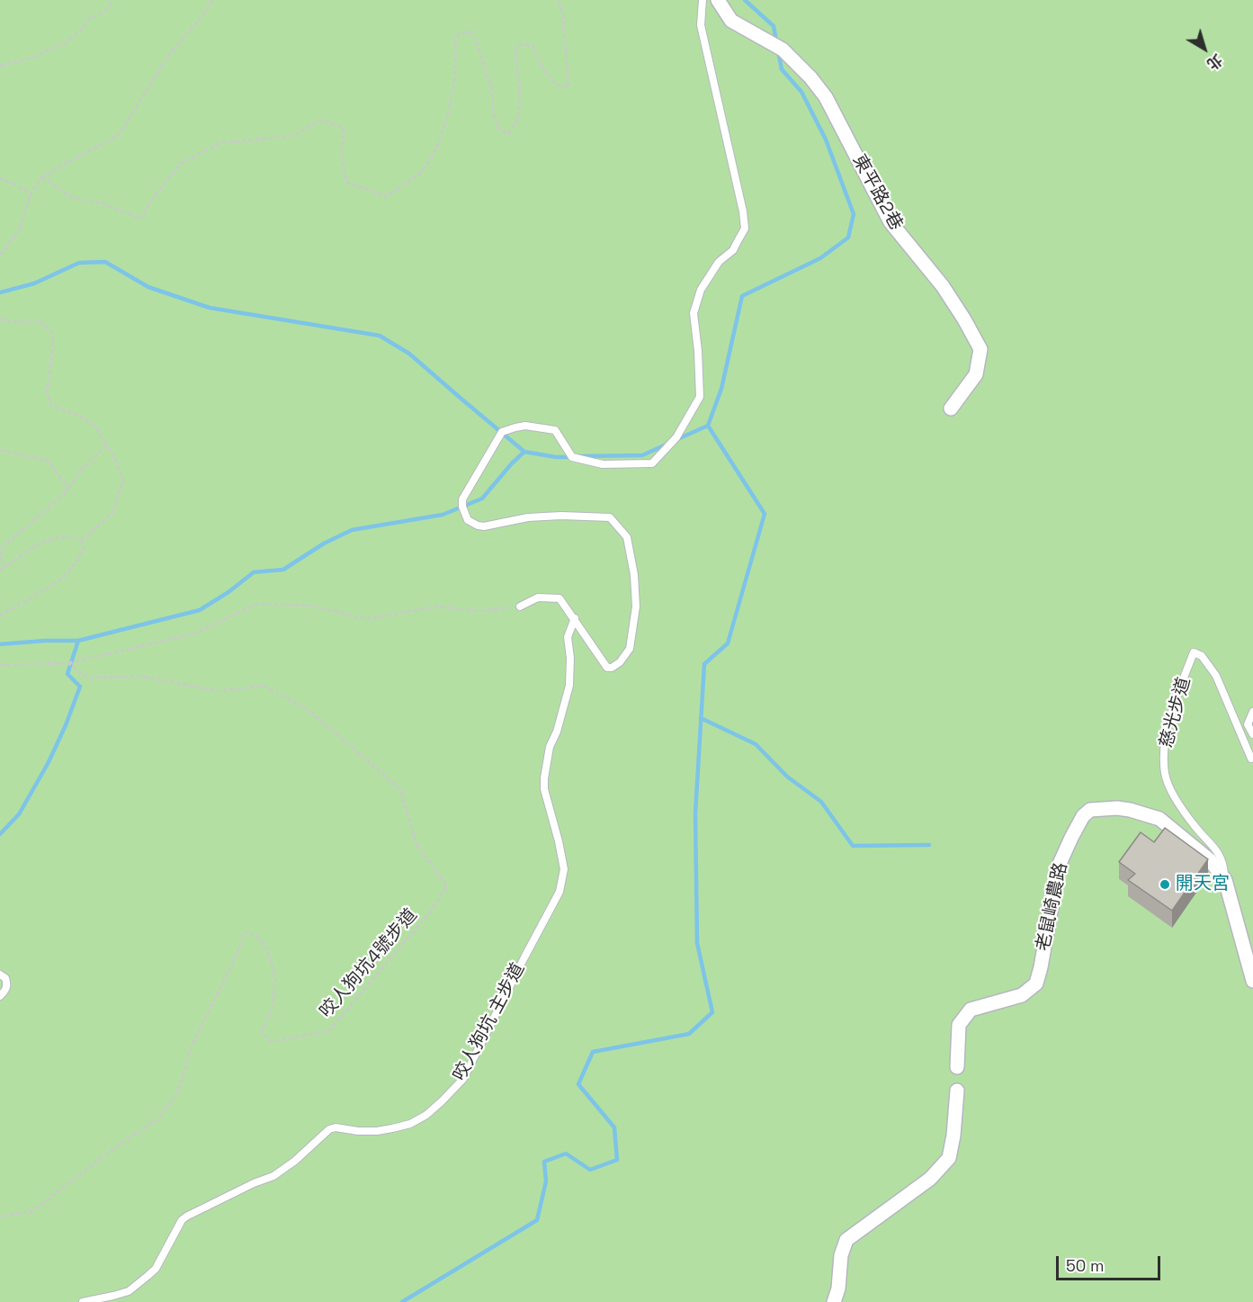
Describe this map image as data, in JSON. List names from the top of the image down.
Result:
{
  "streets": {
    "street": ["東平路2巷", "老鼠崎農路"],
    "lane": ["慈光步道", "咬人狗坑 主步道"],
    "path": ["咬人狗坑4號步道"]
  },
  "crossings": [
    ["慈光步道", "老鼠崎農路"]
  ],
  "places": ["開天宮"],
  "scale_bar": "50 m",
  "north": "bottom right"
}
